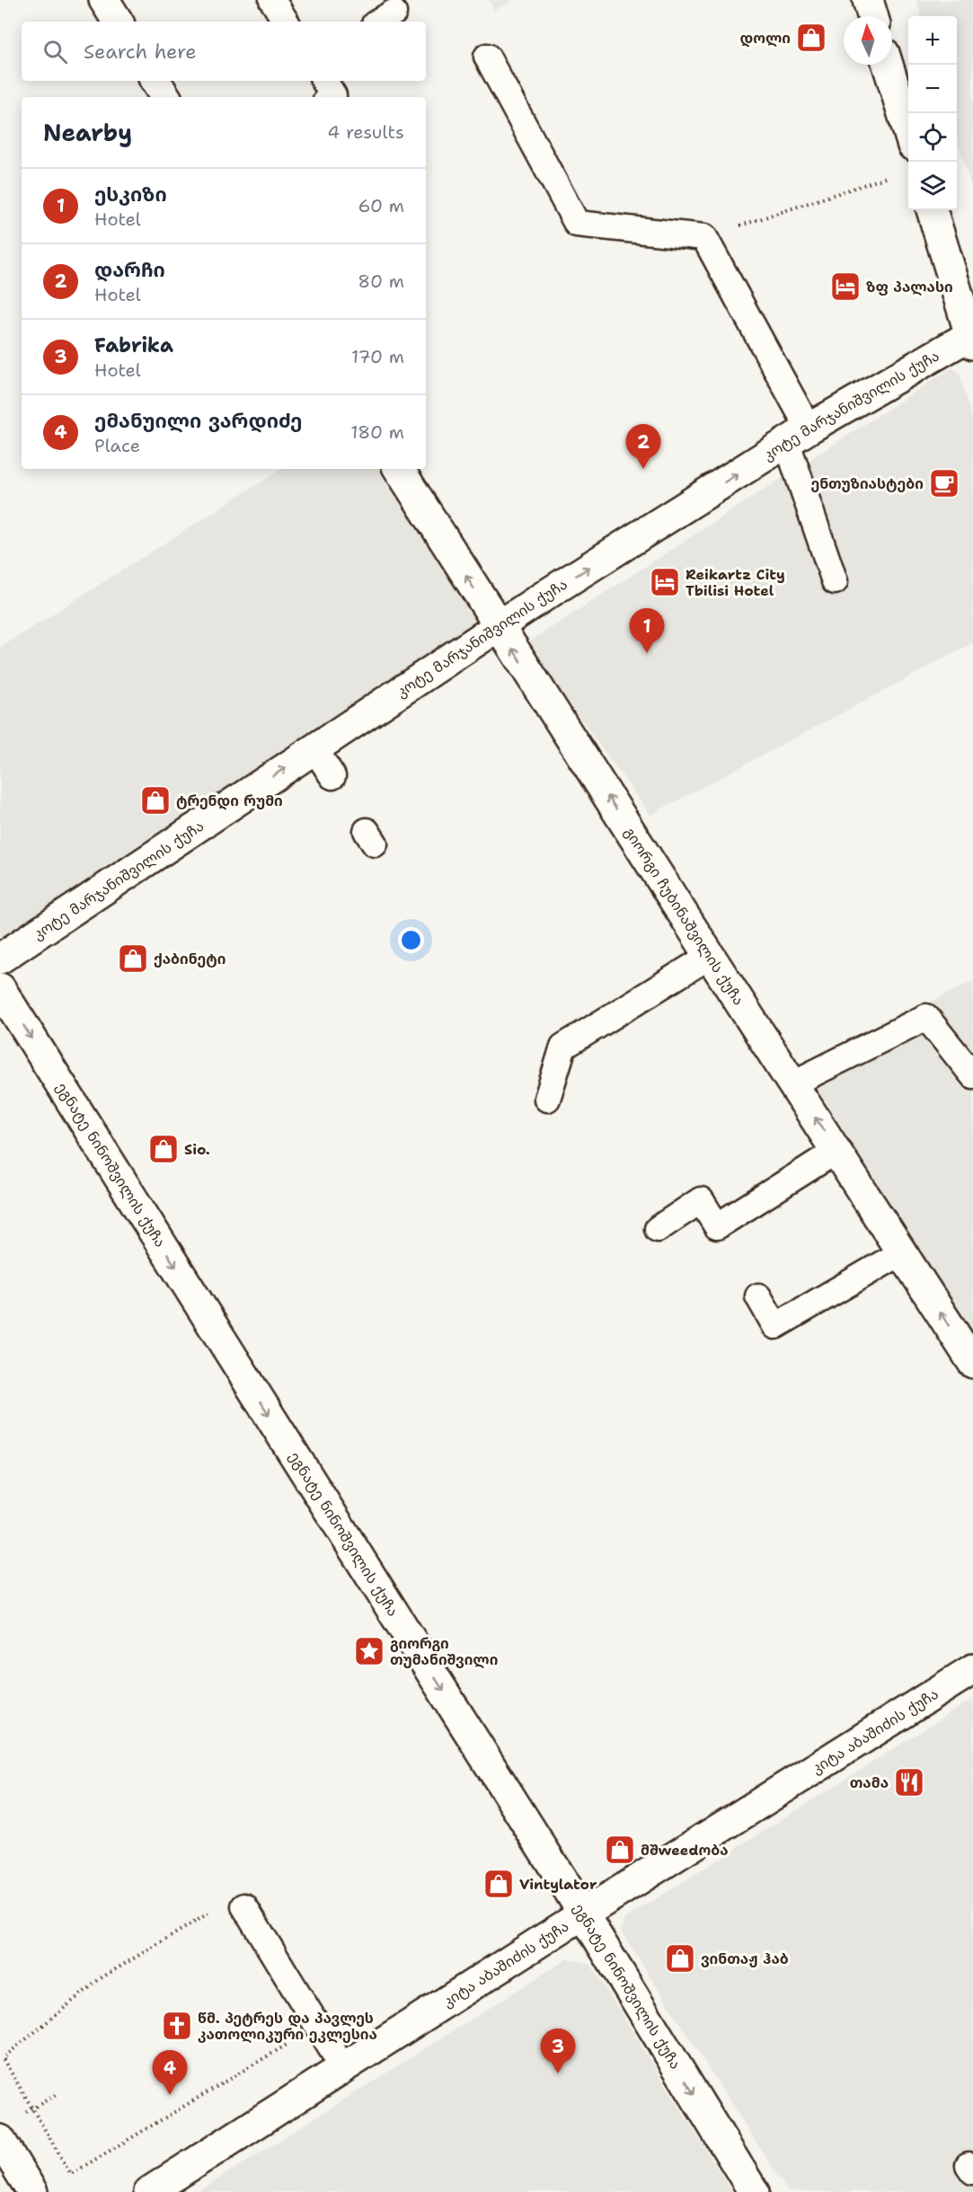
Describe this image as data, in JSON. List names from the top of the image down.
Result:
{
  "streets": {
    "street": [
      "კოტე მარჯანიშვილის ქუჩა",
      "გიორგი ჩუბინაშვილის ქუჩა",
      "ეგნატე ნინოშვილის ქუჩა",
      "კიტა აბაშიძის ქუჩა"
    ]
  },
  "crossings": [
    ["კოტე მარჯანიშვილის ქუჩა", "გიორგი ჩუბინაშვილის ქუჩა"],
    ["ეგნატე ნინოშვილის ქუჩა", "კიტა აბაშიძის ქუჩა"]
  ],
  "one_way": ["კოტე მარჯანიშვილის ქუჩა", "გიორგი ჩუბინაშვილის ქუჩა", "ეგნატე ნინოშვილის ქუჩა"],
  "places": {
    "shop": [
      "დოლი",
      "ტრენდი რუმი",
      "ქაბინეტი",
      "Sio.",
      "მშweedობა",
      "Vintylator",
      "ვინთაჟ ჰაბ"
    ],
    "hotel": ["ზფ პალასი", "Reikartz City Tbilisi Hotel"],
    "cafe": ["ენთუზიასტები"],
    "place": ["გიორგი თუმანიშვილი"],
    "restaurant": ["თამა"],
    "church": ["წმ. პეტრეს და პავლეს კათოლიკური ეკლესია"]
  },
  "north": "top",
  "page": {
    "map_buttons": ["+", "−"],
    "search": "Search here",
    "heading": ["Nearby", "4 results"],
    "list": [
      {
        "mark": "1",
        "name": "ესკიზი",
        "note": "Hotel",
        "value": "60 m"
      },
      {
        "mark": "2",
        "name": "დარჩი",
        "note": "Hotel",
        "value": "80 m"
      },
      {
        "mark": "3",
        "name": "Fabrika",
        "note": "Hotel",
        "value": "170 m"
      },
      {
        "mark": "4",
        "name": "ემანუილი ვარდიძე",
        "note": "Place",
        "value": "180 m"
      }
    ],
    "pins": [
      "2",
      "1",
      "3",
      "4"
    ]
  }
}
